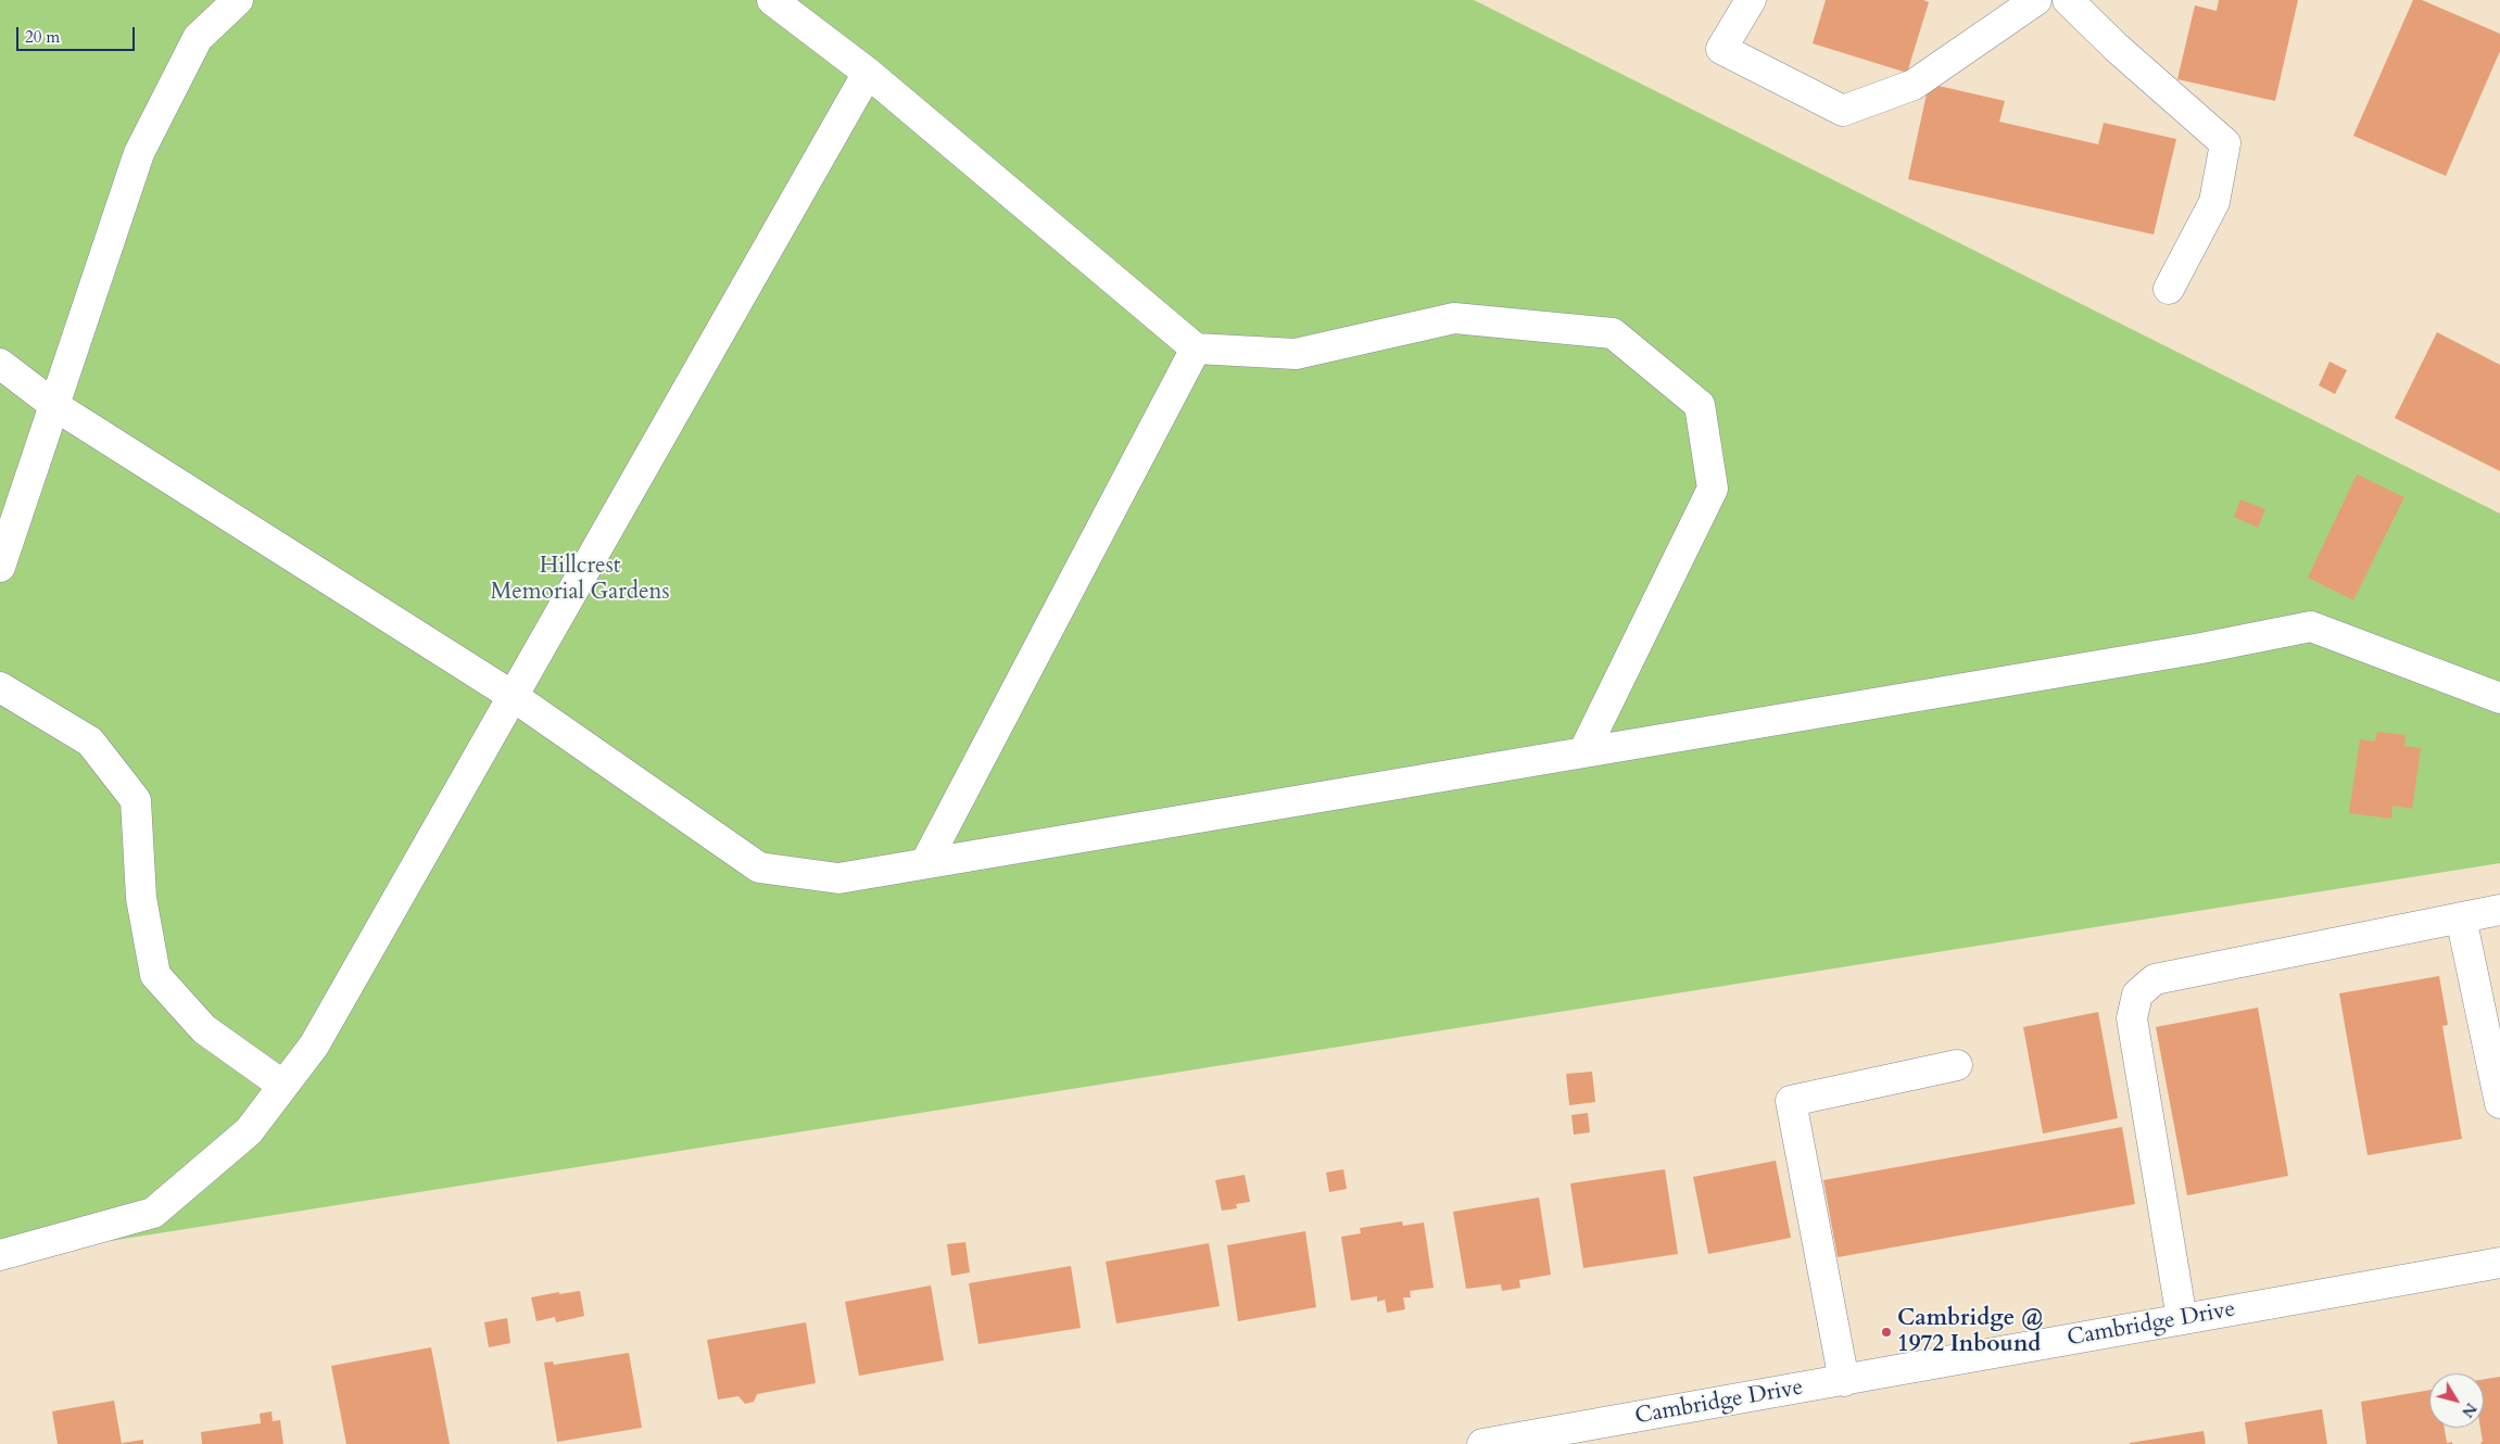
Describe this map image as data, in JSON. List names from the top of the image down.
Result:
{
  "streets": {
    "street": ["Cambridge Drive"]
  },
  "parks": ["Hillcrest Memorial Gardens"],
  "places": ["Cambridge @ 1972 Inbound"],
  "scale_bar": "20 m",
  "north": "bottom right"
}
